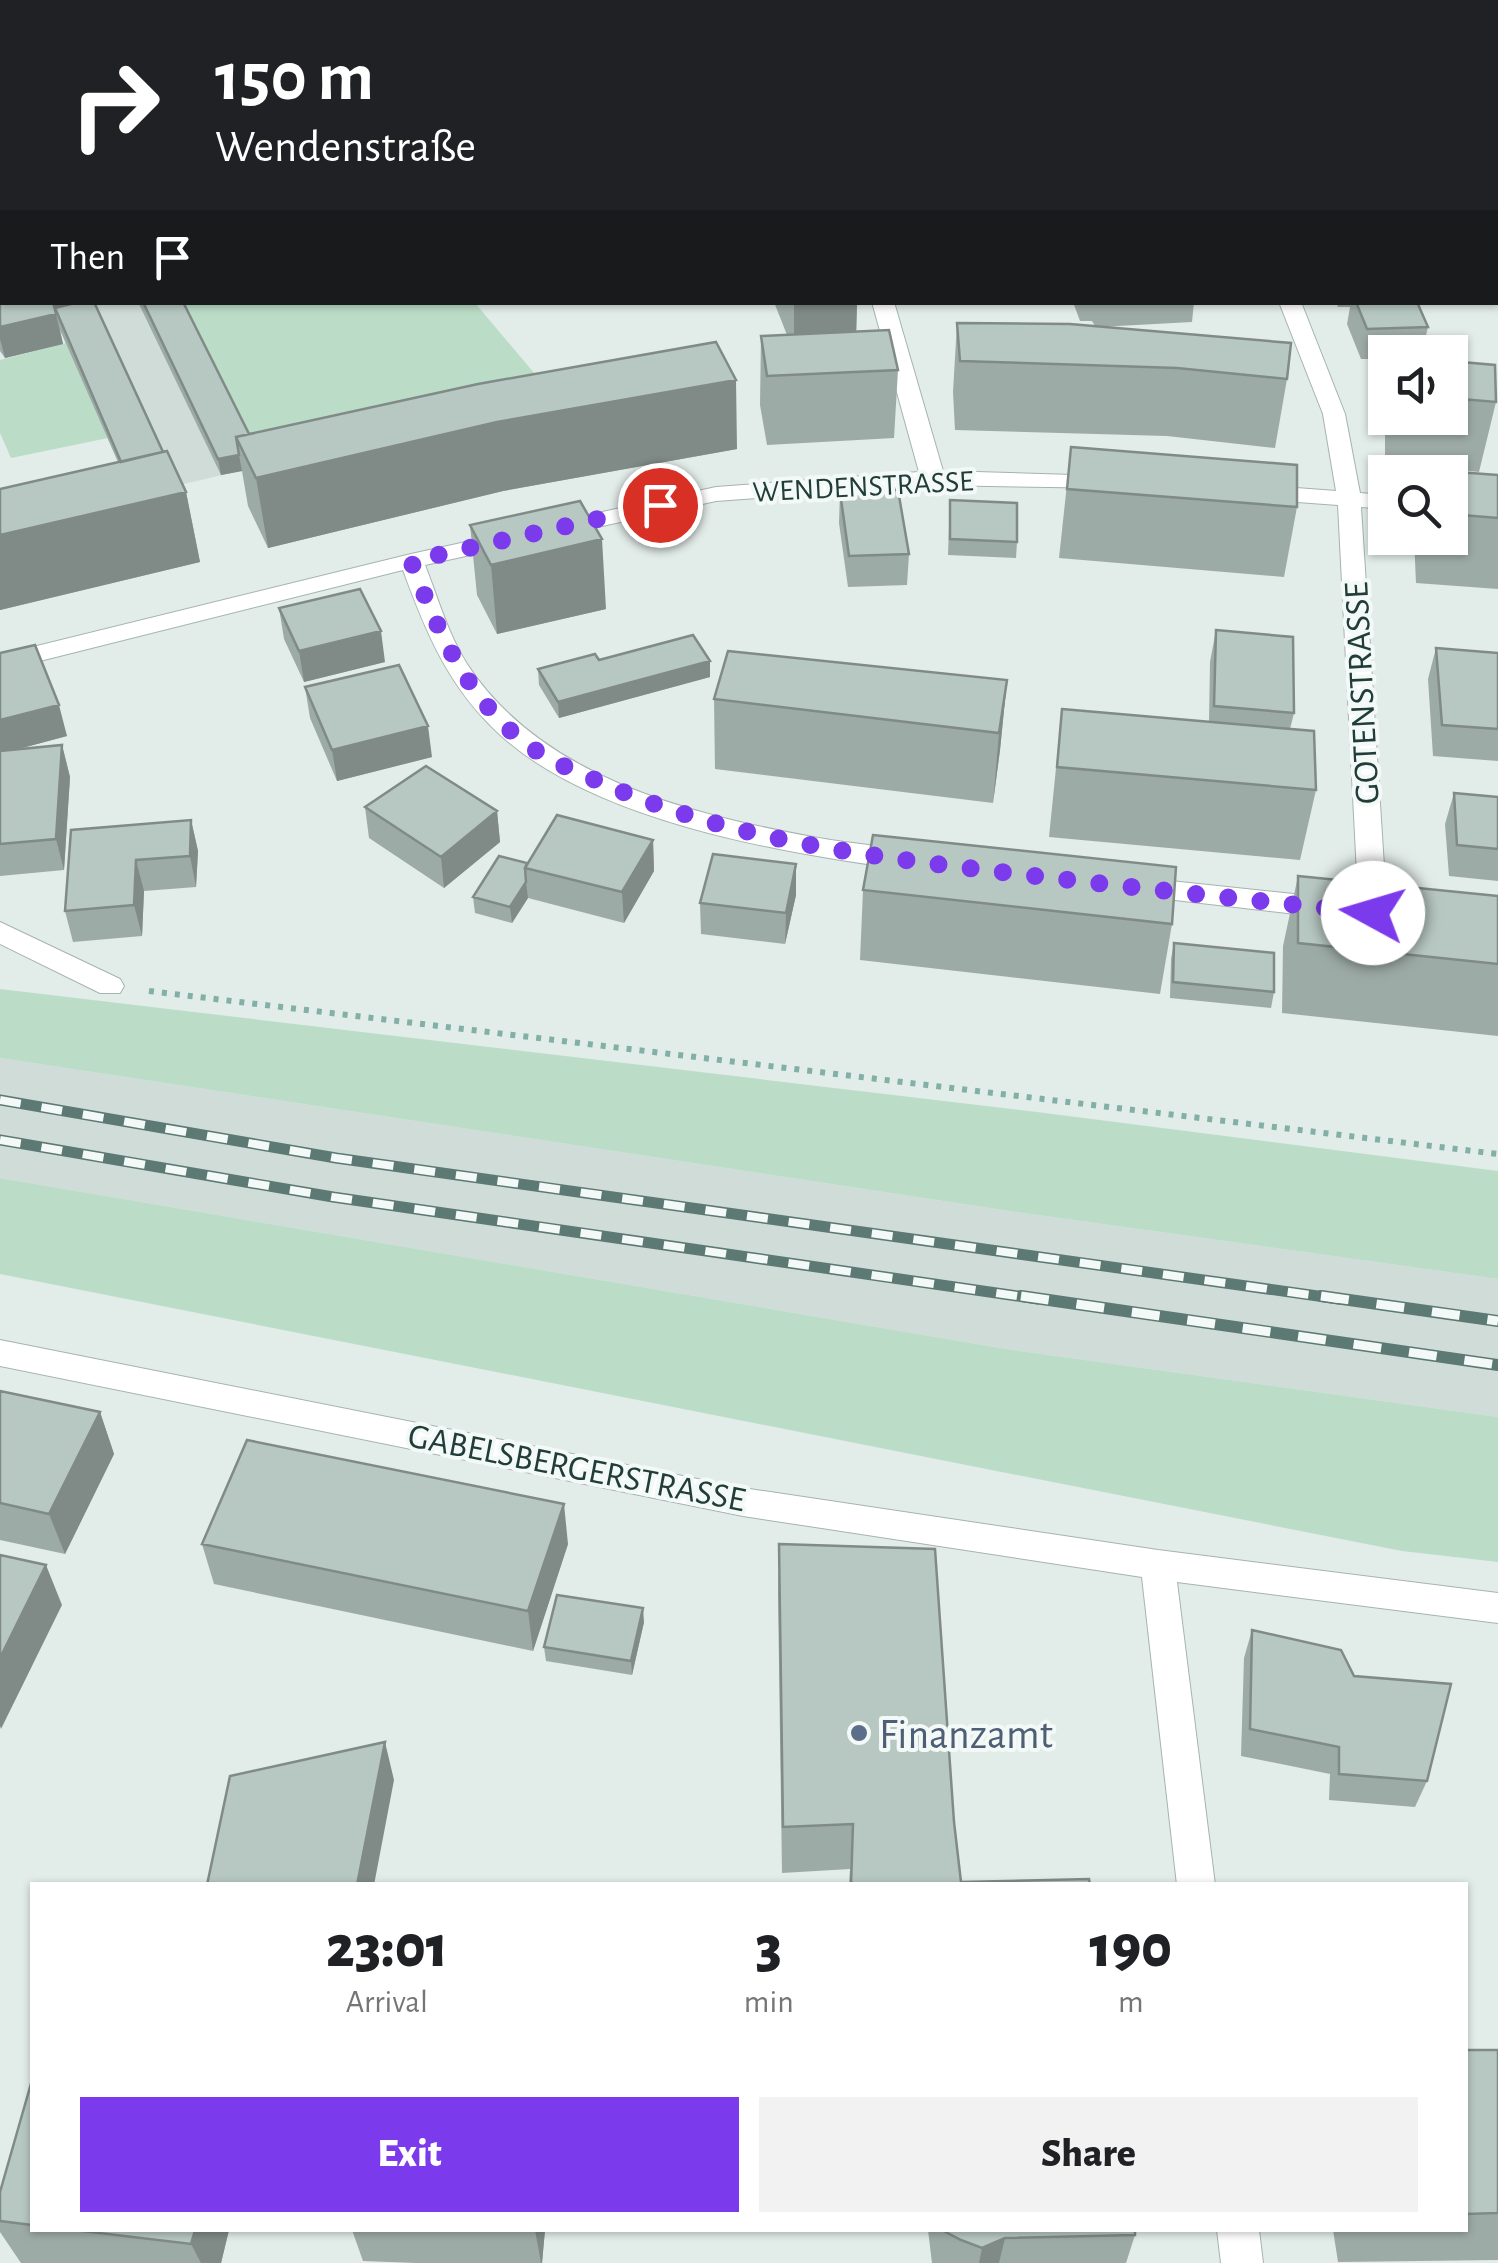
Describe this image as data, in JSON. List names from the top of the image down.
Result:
{
  "streets": {
    "street": ["WENDENSTRASSE", "GOTENSTRASSE", "GABELSBERGERSTRASSE"]
  },
  "places": ["Finanzamt"],
  "page": {
    "turn": ["150 m", "Wendenstraße"],
    "then": "Then",
    "eta": [
      "23:01",
      "Arrival",
      "3",
      "min",
      "190",
      "m"
    ],
    "buttons": ["Exit", "Share"]
  }
}
